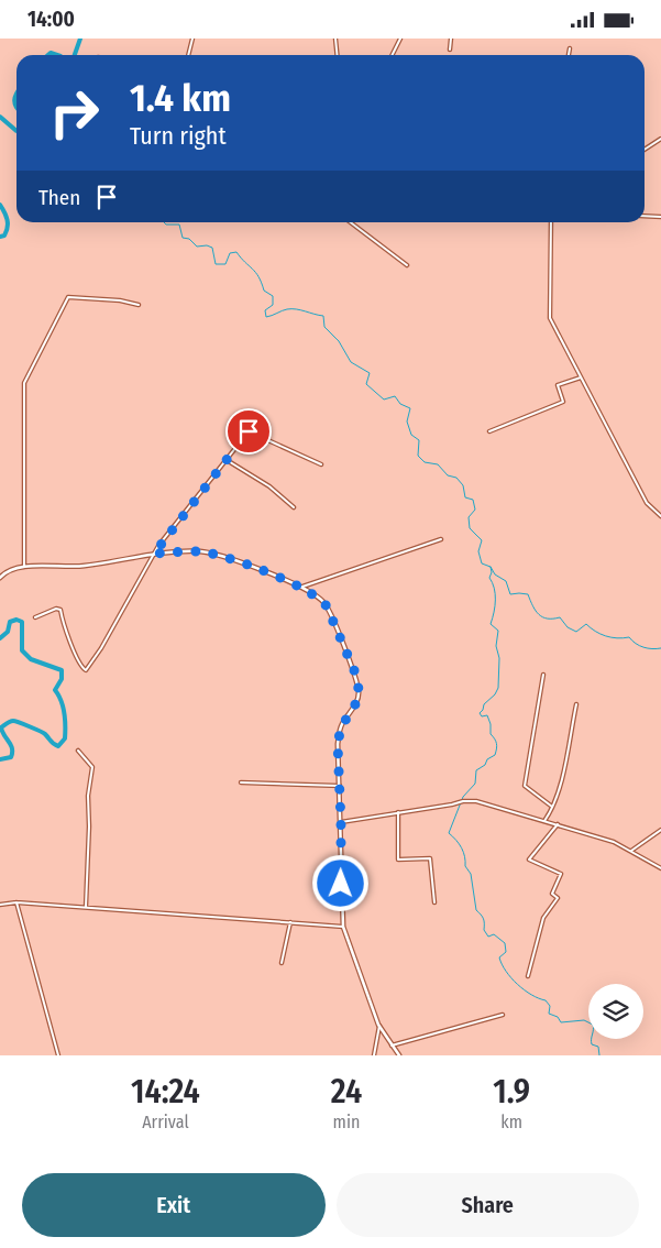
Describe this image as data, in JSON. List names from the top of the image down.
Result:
{
  "page": {
    "status": "14:00",
    "turn": ["1.4 km", "Turn right"],
    "then": "Then",
    "eta": [
      "14:24",
      "Arrival",
      "24",
      "min",
      "1.9",
      "km"
    ],
    "buttons": ["Exit", "Share"]
  }
}
